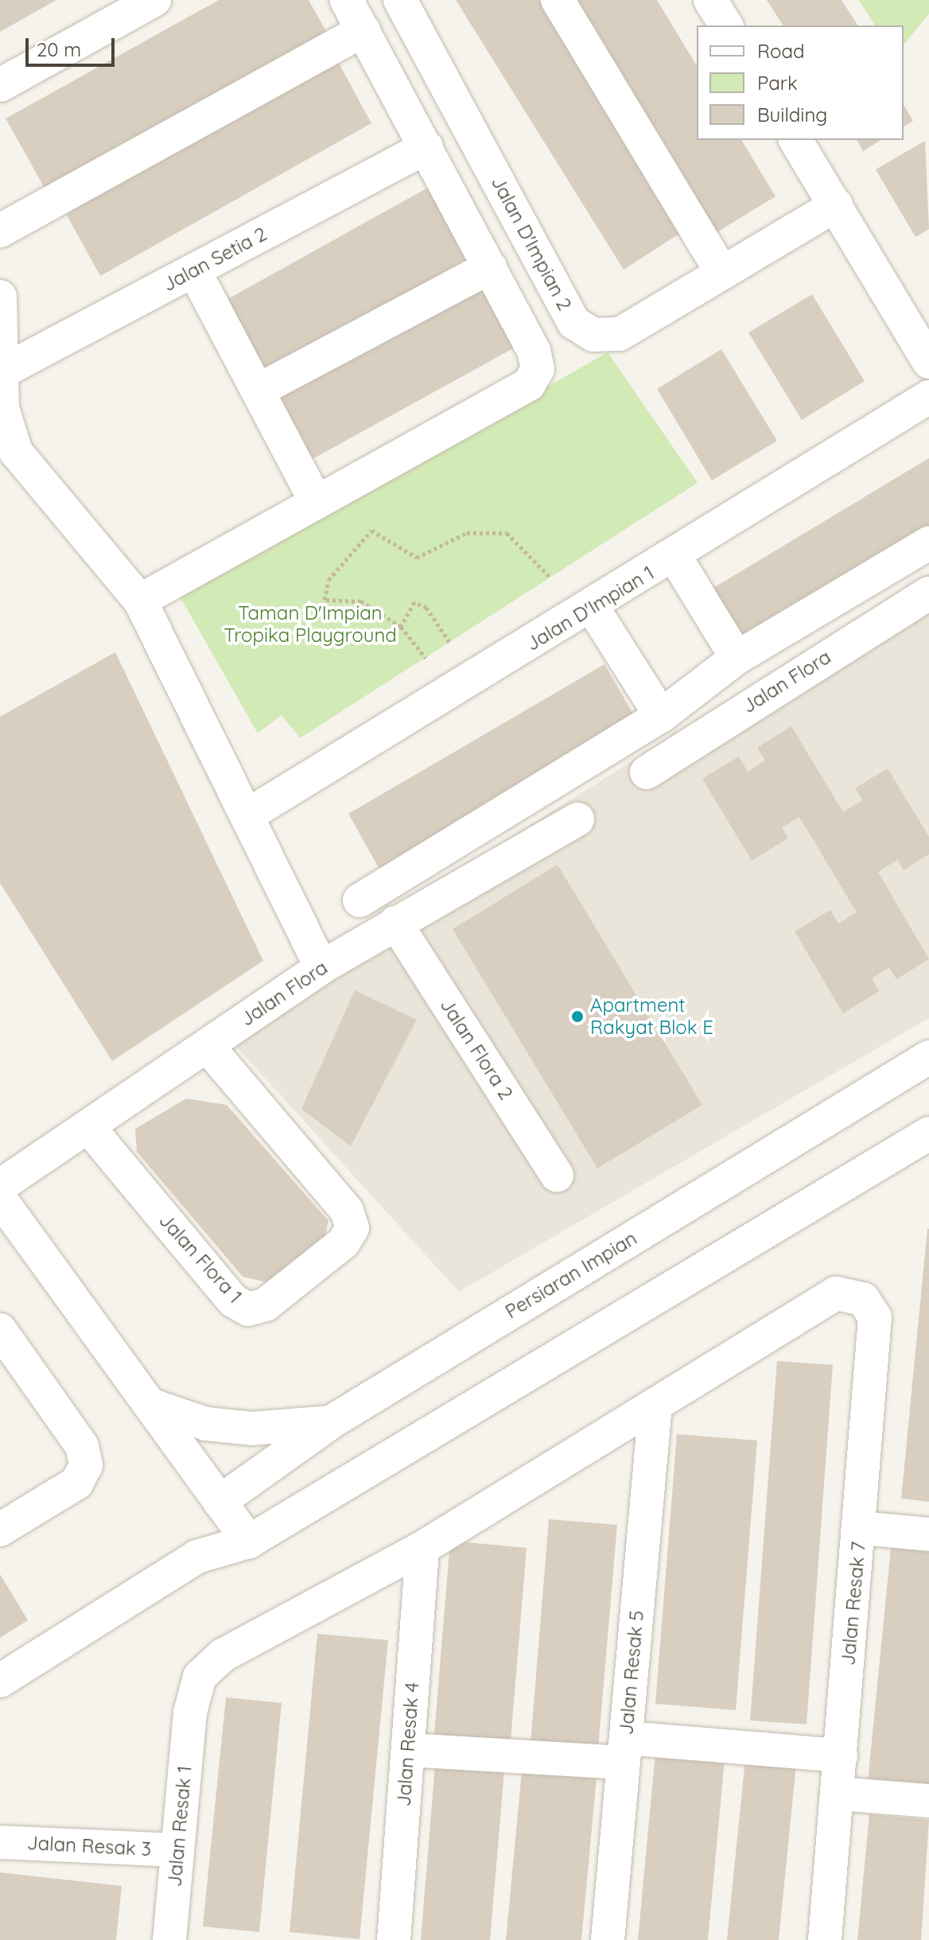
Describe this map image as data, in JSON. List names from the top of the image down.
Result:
{
  "streets": {
    "street": [
      "Jalan D'Impian 2",
      "Jalan Setia 2",
      "Jalan D'Impian 1",
      "Jalan Flora",
      "Jalan Flora 2",
      "Jalan Flora 1",
      "Persiaran Impian",
      "Jalan Resak 7",
      "Jalan Resak 5",
      "Jalan Resak 4",
      "Jalan Resak 1",
      "Jalan Resak 3"
    ]
  },
  "crossings": [
    ["Jalan Flora", "Jalan Flora 2"],
    ["Jalan Flora", "Jalan Flora 1"],
    ["Jalan Resak 7", "Jalan Resak 1"],
    ["Jalan Resak 5", "Jalan Resak 1"],
    ["Jalan Resak 4", "Jalan Resak 1"],
    ["Jalan Resak 1", "Jalan Resak 3"]
  ],
  "parks": ["Taman D'Impian Tropika Playground"],
  "places": ["Apartment Rakyat Blok E"],
  "legend": ["Road", "Park", "Building"],
  "scale_bar": "20 m"
}
